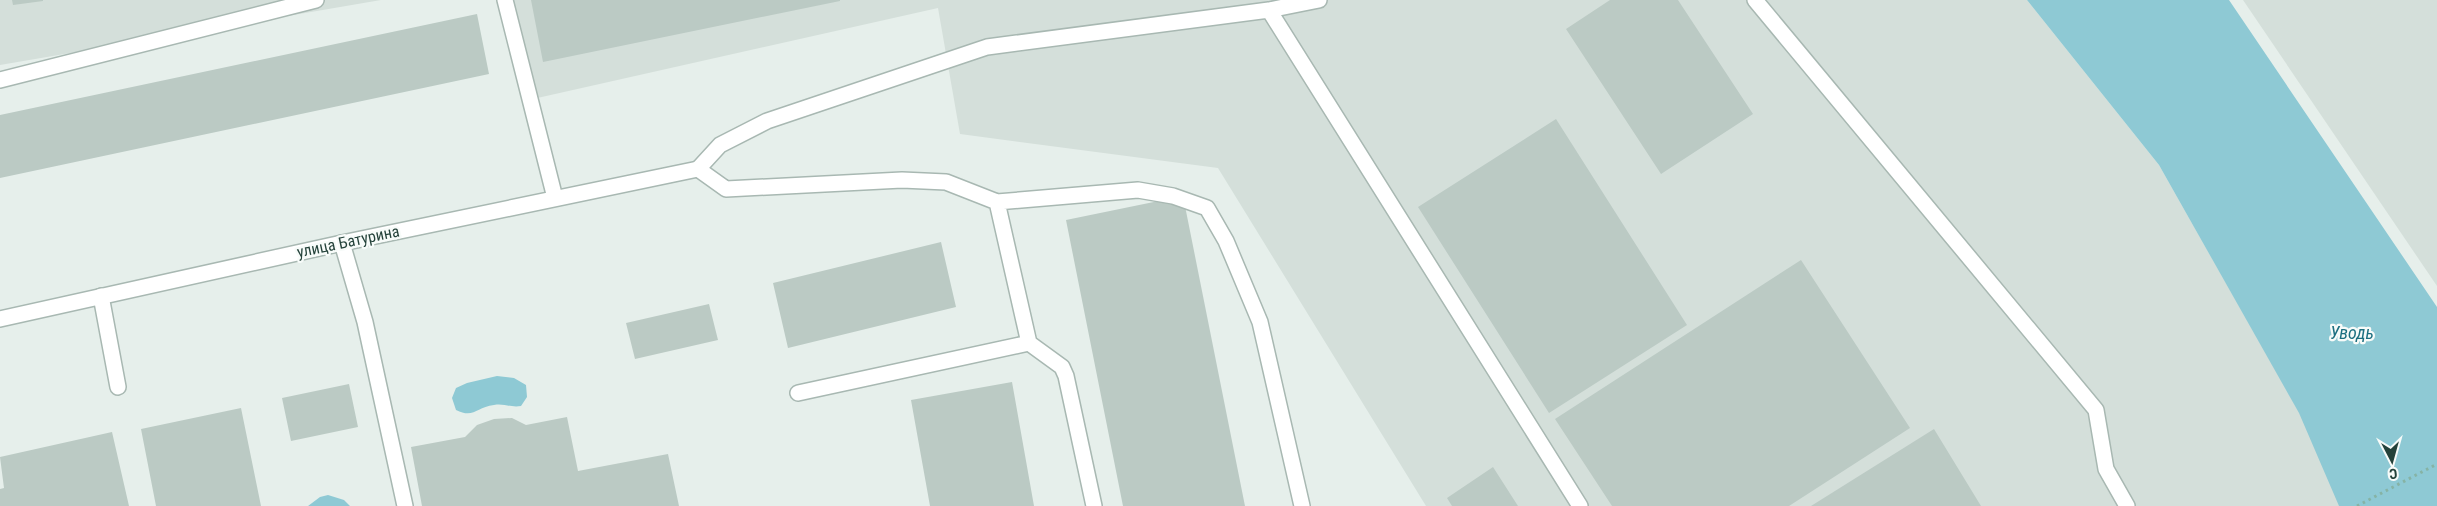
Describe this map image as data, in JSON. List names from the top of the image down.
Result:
{
  "streets": {
    "street": ["улица Батурина"]
  },
  "water": ["Уводь"],
  "north": "bottom"
}
